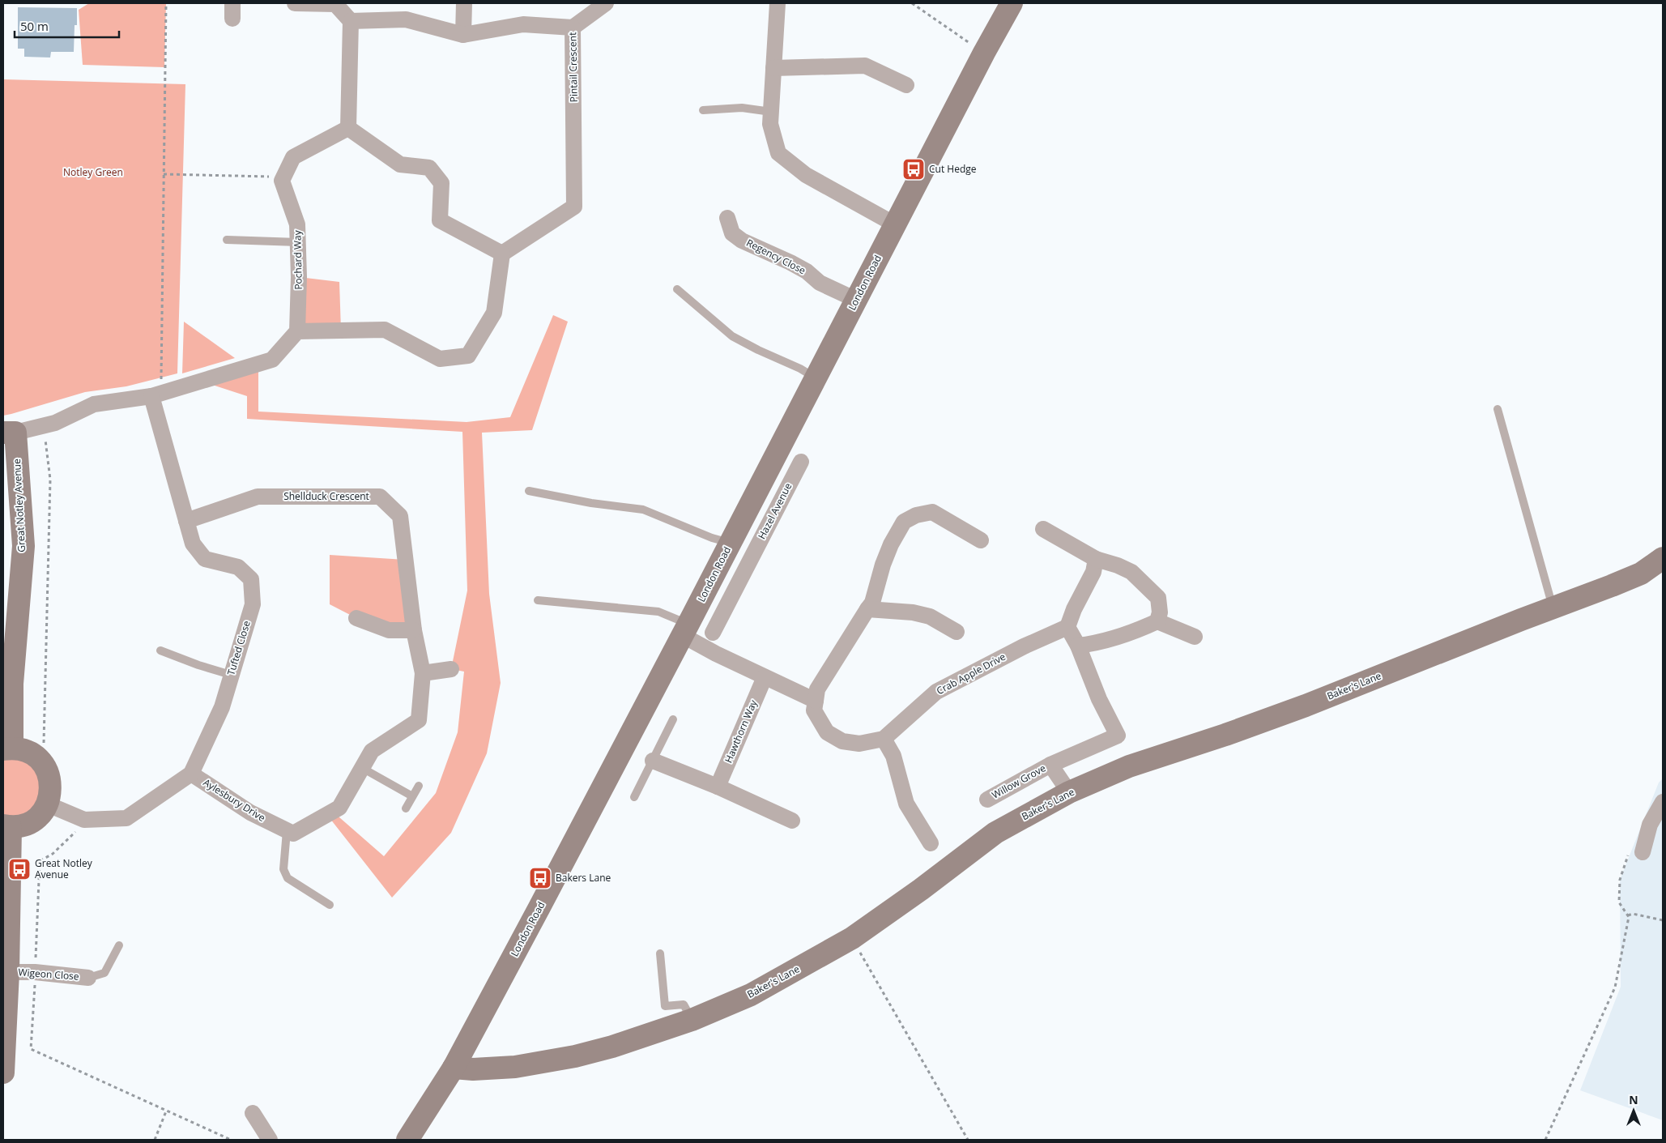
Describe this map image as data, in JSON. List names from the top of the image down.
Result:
{
  "streets": {
    "street": [
      "Pintail Crescent",
      "Regency Close",
      "Pochard Way",
      "London Road",
      "Shellduck Crescent",
      "Great Notley Avenue",
      "Hazel Avenue",
      "Tufted Close",
      "Crab Apple Drive",
      "Baker's Lane",
      "Hawthorn Way",
      "Willow Grove",
      "Aylesbury Drive",
      "Wigeon Close"
    ]
  },
  "crossings": [
    ["Regency Close", "London Road"],
    ["London Road", "Baker's Lane"],
    ["Shellduck Crescent", "Tufted Close"],
    ["Tufted Close", "Aylesbury Drive"],
    ["Baker's Lane", "Willow Grove"]
  ],
  "parks": ["Notley Green"],
  "places": {
    "bus stop": ["Cut Hedge", "Great Notley Avenue", "Bakers Lane"]
  },
  "scale_bar": "50 m",
  "north": "top"
}
